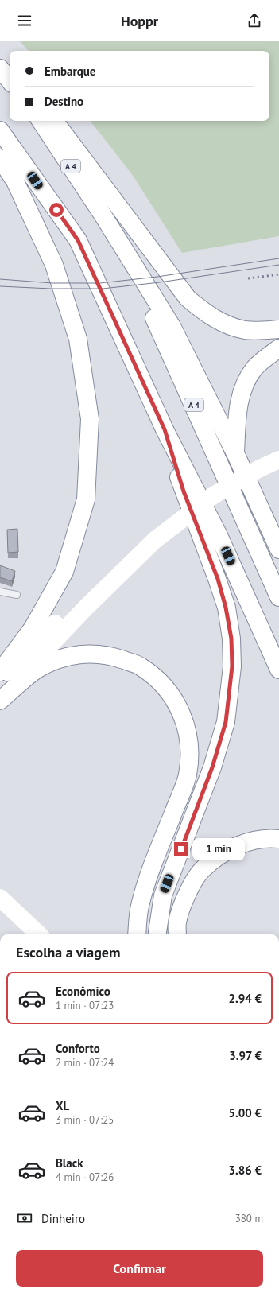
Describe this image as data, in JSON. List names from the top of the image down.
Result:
{
  "streets": {
    "main road": ["A 4"]
  },
  "page": {
    "header": "Hoppr",
    "banner": ["Embarque", "Destino"],
    "bubble": "1 min",
    "heading": "Escolha a viagem",
    "list": [
      {
        "name": "Econômico",
        "note": "1 min · 07:23",
        "value": "2.94 €"
      },
      {
        "name": "Conforto",
        "note": "2 min · 07:24",
        "value": "3.97 €"
      },
      {
        "name": "XL",
        "note": "3 min · 07:25",
        "value": "5.00 €"
      },
      {
        "name": "Black",
        "note": "4 min · 07:26",
        "value": "3.86 €"
      }
    ],
    "pay": ["Dinheiro", "380 m"],
    "buttons": "Confirmar"
  }
}
